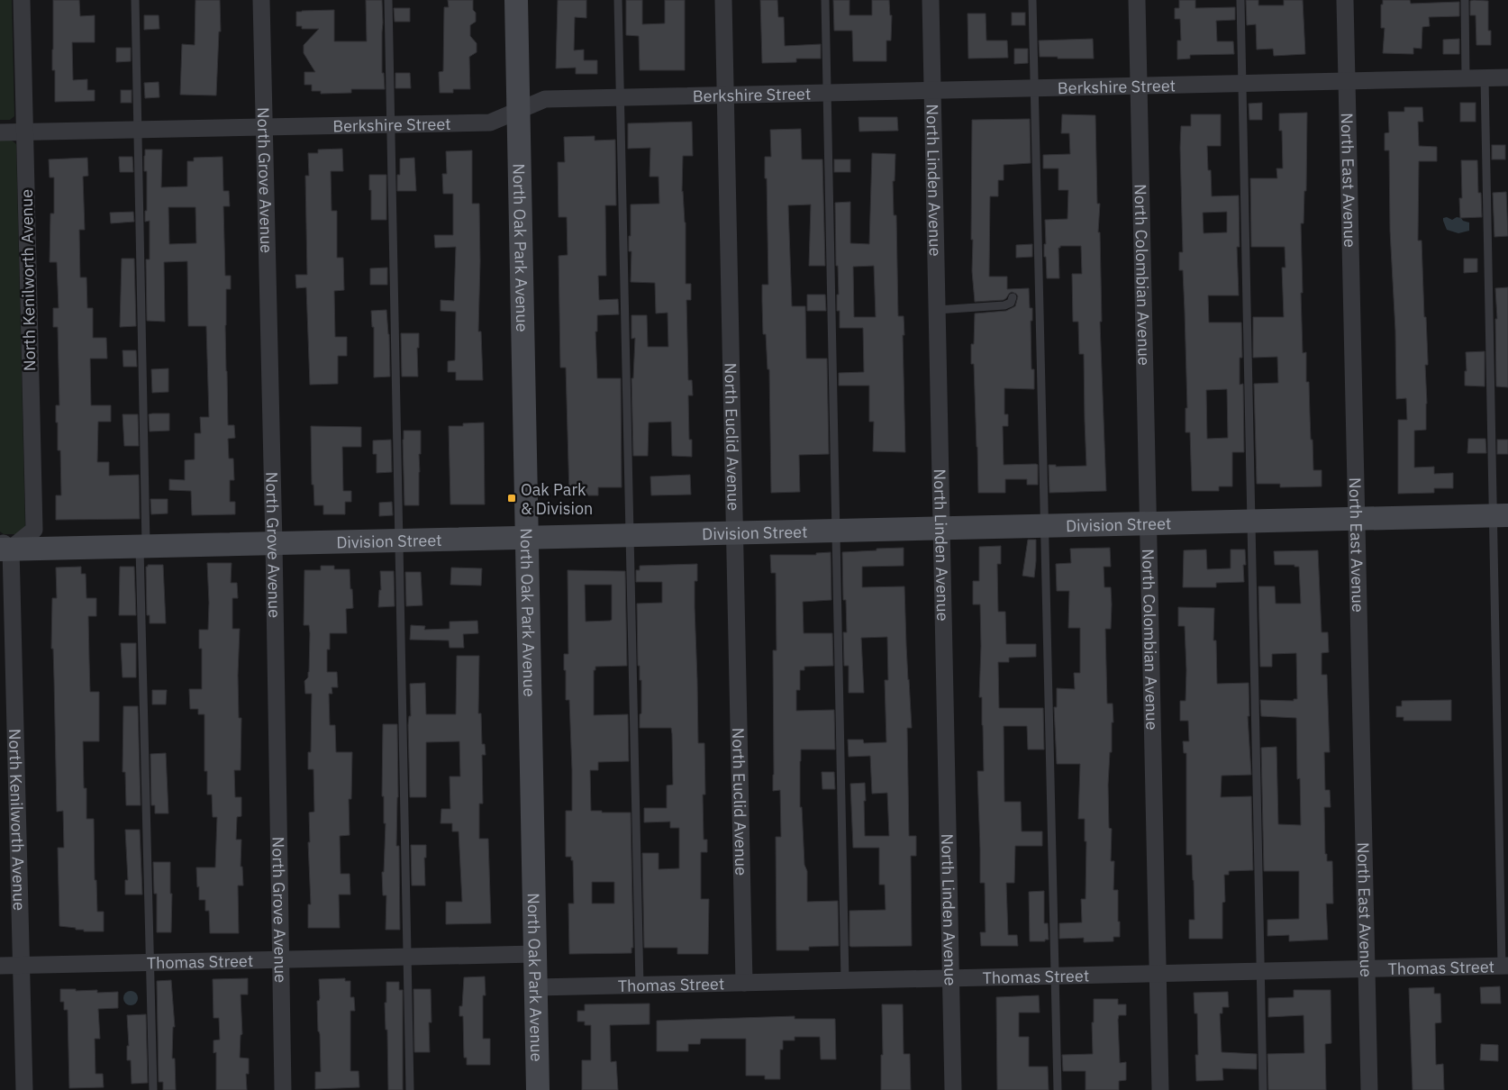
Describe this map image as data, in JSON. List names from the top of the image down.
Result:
{
  "streets": {
    "street": [
      "Berkshire Street",
      "North Grove Avenue",
      "North Linden Avenue",
      "North East Avenue",
      "North Oak Park Avenue",
      "North Colombian Avenue",
      "North Kenilworth Avenue",
      "North Euclid Avenue",
      "Division Street",
      "Thomas Street"
    ]
  },
  "crossings": [
    ["Berkshire Street", "North Grove Avenue"],
    ["Berkshire Street", "North Linden Avenue"],
    ["Berkshire Street", "North East Avenue"],
    ["Berkshire Street", "North Oak Park Avenue"],
    ["Berkshire Street", "North Colombian Avenue"],
    ["Berkshire Street", "North Kenilworth Avenue"],
    ["Berkshire Street", "North Euclid Avenue"],
    ["North Grove Avenue", "Division Street"],
    ["North Grove Avenue", "Thomas Street"],
    ["North Linden Avenue", "Division Street"],
    ["North Linden Avenue", "Thomas Street"],
    ["North East Avenue", "Division Street"],
    ["North East Avenue", "Thomas Street"],
    ["North Oak Park Avenue", "Division Street"],
    ["North Oak Park Avenue", "Thomas Street"],
    ["North Colombian Avenue", "Division Street"],
    ["North Colombian Avenue", "Thomas Street"],
    ["North Kenilworth Avenue", "Division Street"],
    ["North Kenilworth Avenue", "Thomas Street"],
    ["North Euclid Avenue", "Division Street"],
    ["North Euclid Avenue", "Thomas Street"]
  ],
  "places": {
    "transit": ["Oak Park & Division"]
  }
}
